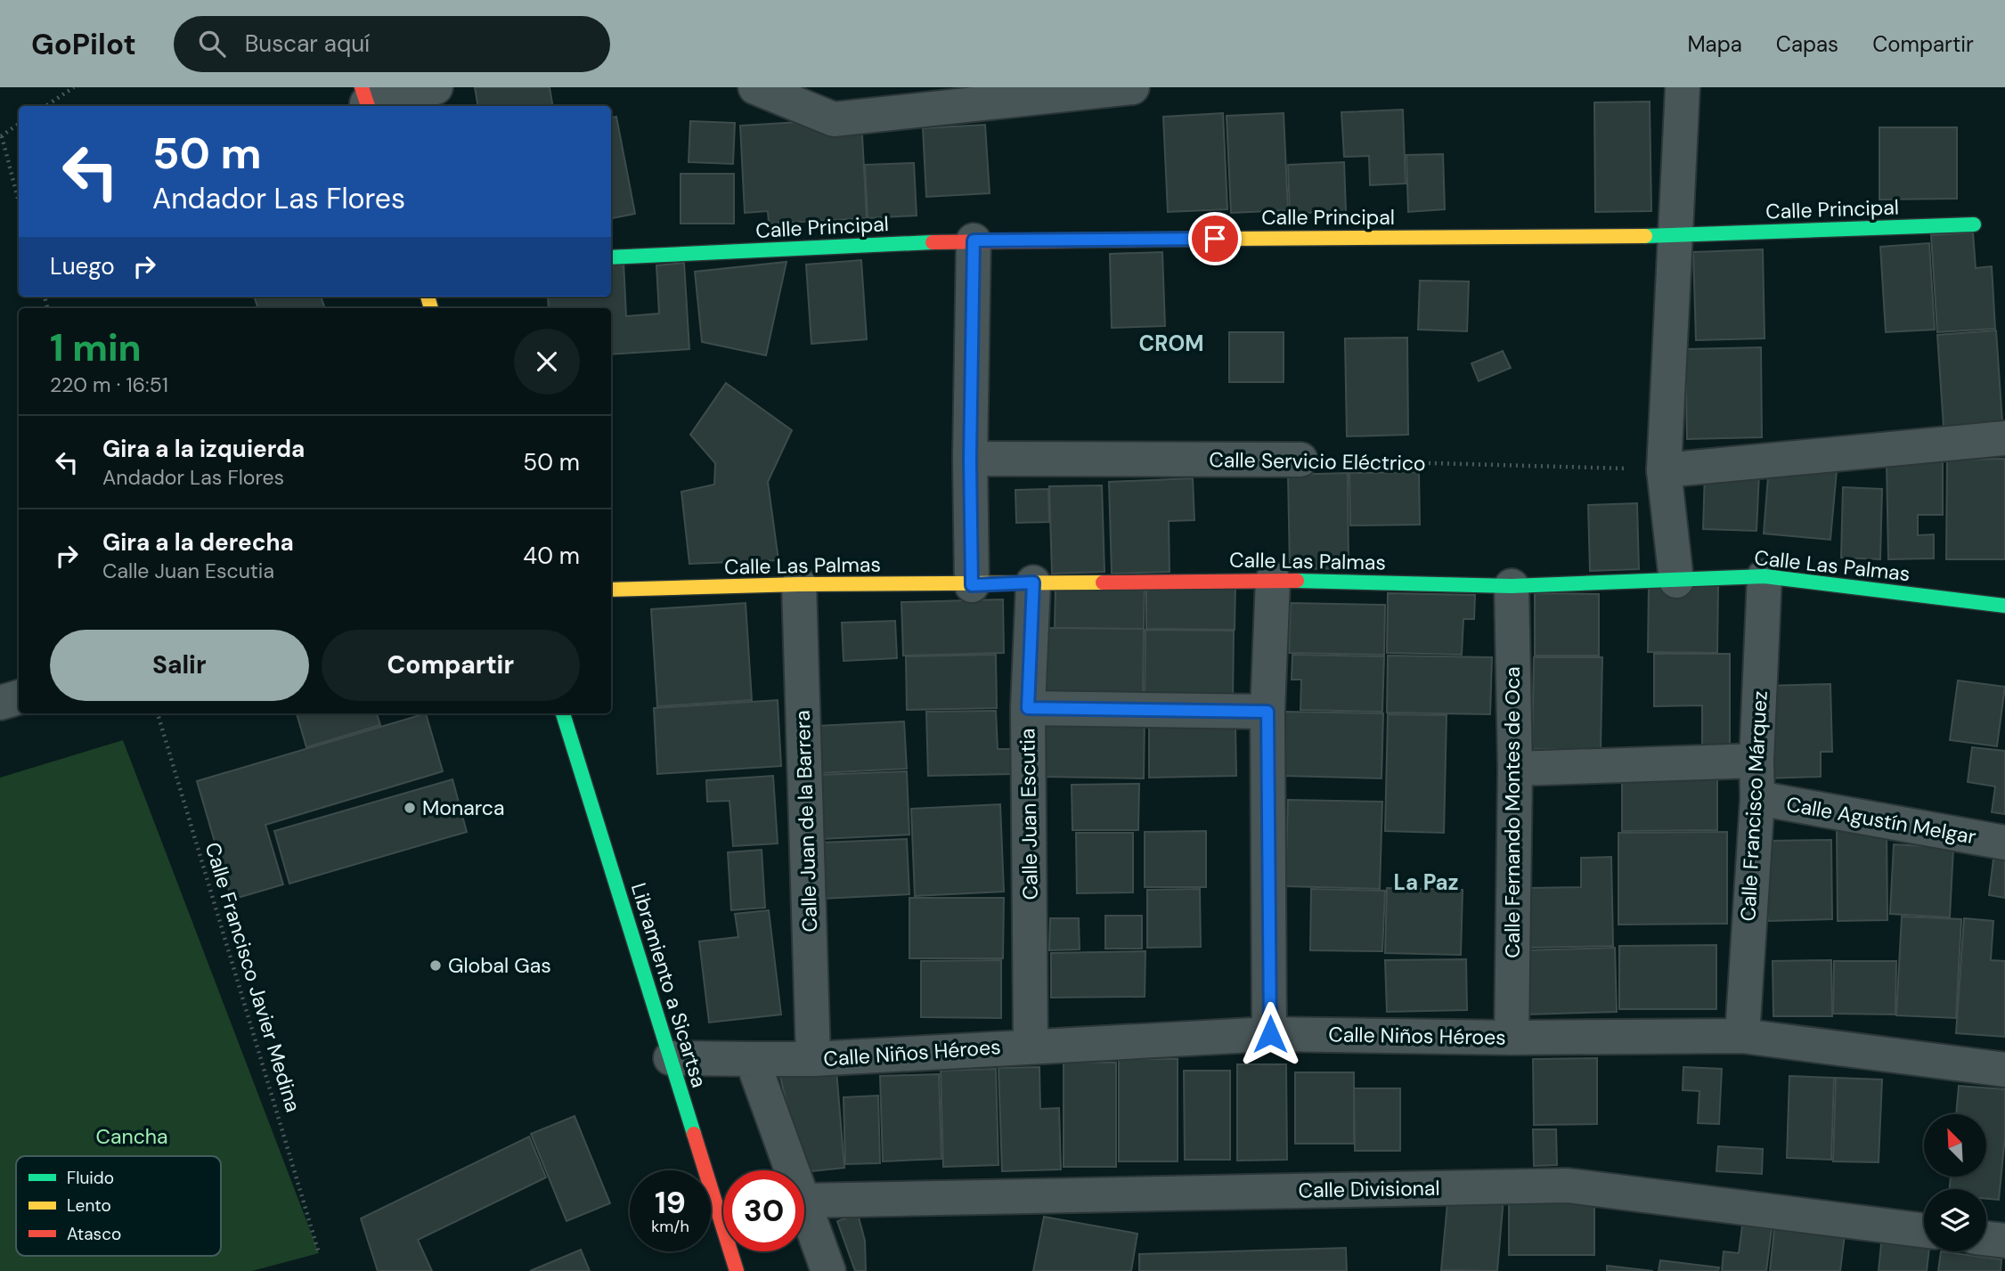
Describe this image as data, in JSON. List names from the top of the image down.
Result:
{
  "streets": {
    "street": [
      "Calle Principal",
      "Calle Servicio Eléctrico",
      "Calle Las Palmas",
      "Calle Francisco Márquez",
      "Calle Fernando Montes de Oca",
      "Calle Juan Escutia",
      "Calle Agustín Melgar",
      "Calle Juan de la Barrera",
      "Libramiento a Sicartsa",
      "Calle Niños Héroes",
      "Calle Divisional"
    ],
    "path": ["Calle Francisco Javier Medina"]
  },
  "crossings": [
    ["Calle Las Palmas", "Calle Francisco Márquez"],
    ["Calle Las Palmas", "Calle Fernando Montes de Oca"],
    ["Calle Las Palmas", "Calle Juan Escutia"],
    ["Calle Las Palmas", "Calle Juan de la Barrera"],
    ["Calle Francisco Márquez", "Calle Agustín Melgar"],
    ["Calle Francisco Márquez", "Calle Niños Héroes"],
    ["Calle Fernando Montes de Oca", "Calle Niños Héroes"],
    ["Calle Juan Escutia", "Calle Niños Héroes"],
    ["Calle Juan de la Barrera", "Calle Niños Héroes"]
  ],
  "districts": ["CROM", "La Paz"],
  "parks": ["Cancha"],
  "places": ["Monarca", "Global Gas"],
  "legend": ["Fluido", "Lento", "Atasco"],
  "north": "top left",
  "page": {
    "header": "GoPilot",
    "search": "Buscar aquí",
    "nav": ["Mapa", "Capas", "Compartir"],
    "turn": ["50 m", "Andador Las Flores"],
    "then": "Luego",
    "heading": ["1 min", "220 m · 16:51"],
    "list": [
      {
        "name": "Gira a la izquierda",
        "note": "Andador Las Flores",
        "value": "50 m"
      },
      {
        "name": "Gira a la derecha",
        "note": "Calle Juan Escutia",
        "value": "40 m"
      }
    ],
    "buttons": ["Salir", "Compartir"],
    "speed": "19 km/h",
    "limit": "30"
  }
}
